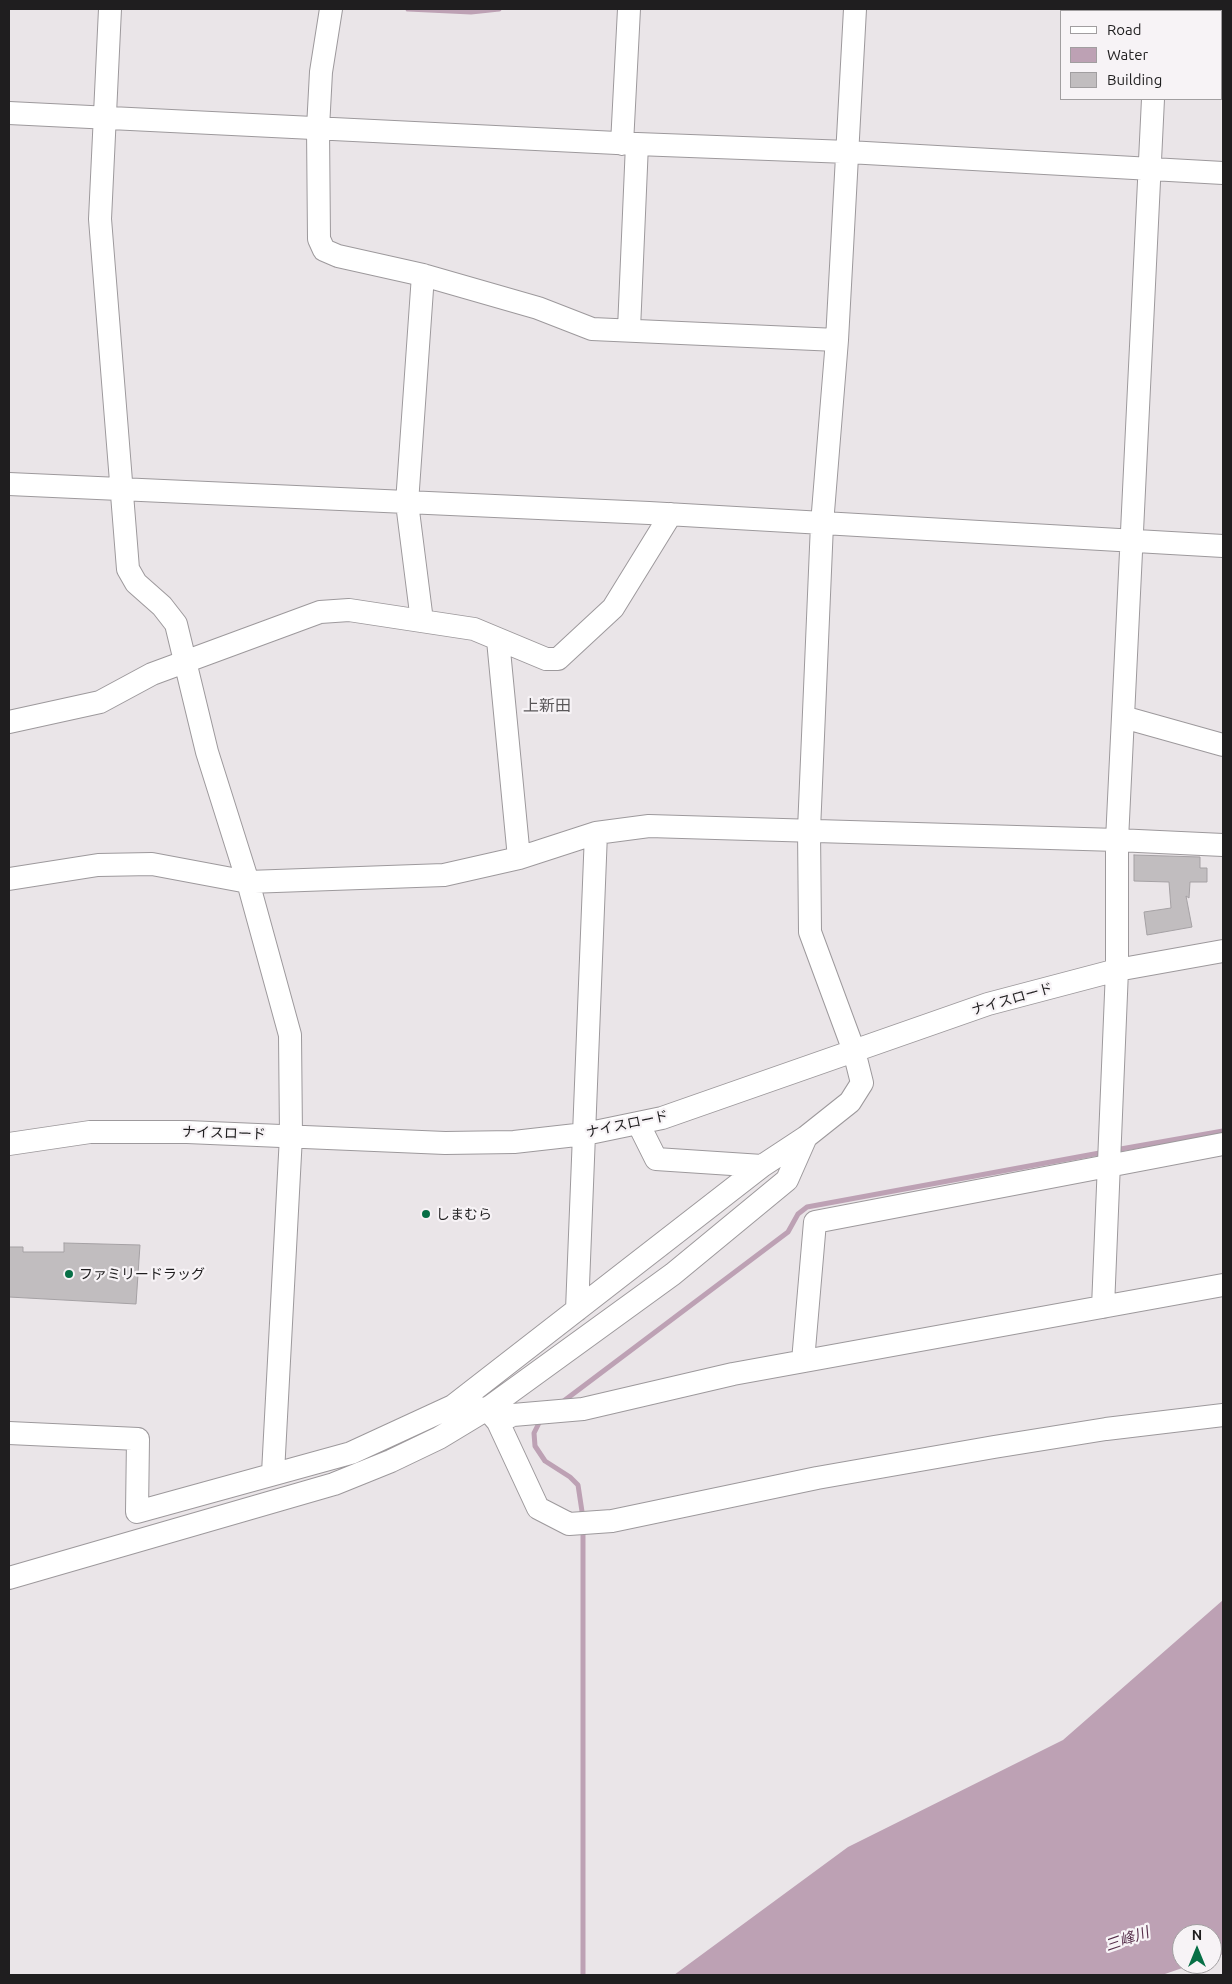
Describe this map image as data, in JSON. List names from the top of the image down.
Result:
{
  "streets": {
    "street": ["ナイスロード"]
  },
  "districts": ["上新田"],
  "water": ["三峰川"],
  "places": ["しまむら", "ファミリードラッグ"],
  "legend": ["Road", "Water", "Building"],
  "north": "top"
}
